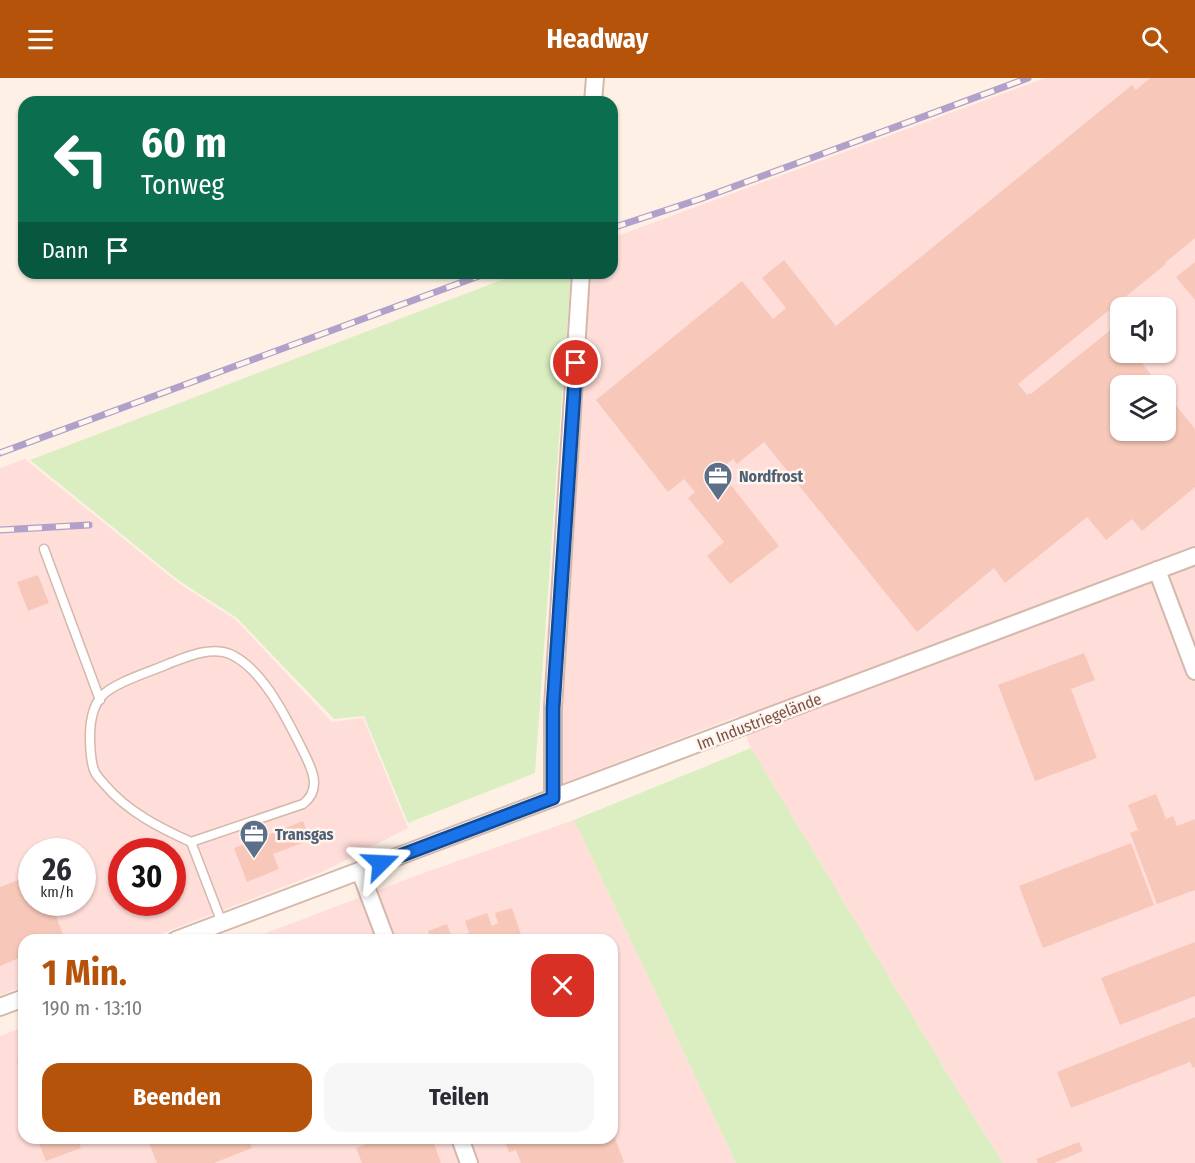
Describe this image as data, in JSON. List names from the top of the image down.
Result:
{
  "streets": {
    "street": ["Im Industriegelände"]
  },
  "places": {
    "office": ["Nordfrost", "Transgas"]
  },
  "page": {
    "header": "Headway",
    "turn": ["60 m", "Tonweg"],
    "then": "Dann",
    "speed": "26 km/h",
    "limit": "30",
    "heading": ["1 Min.", "190 m · 13:10"],
    "buttons": ["Beenden", "Teilen"]
  }
}
